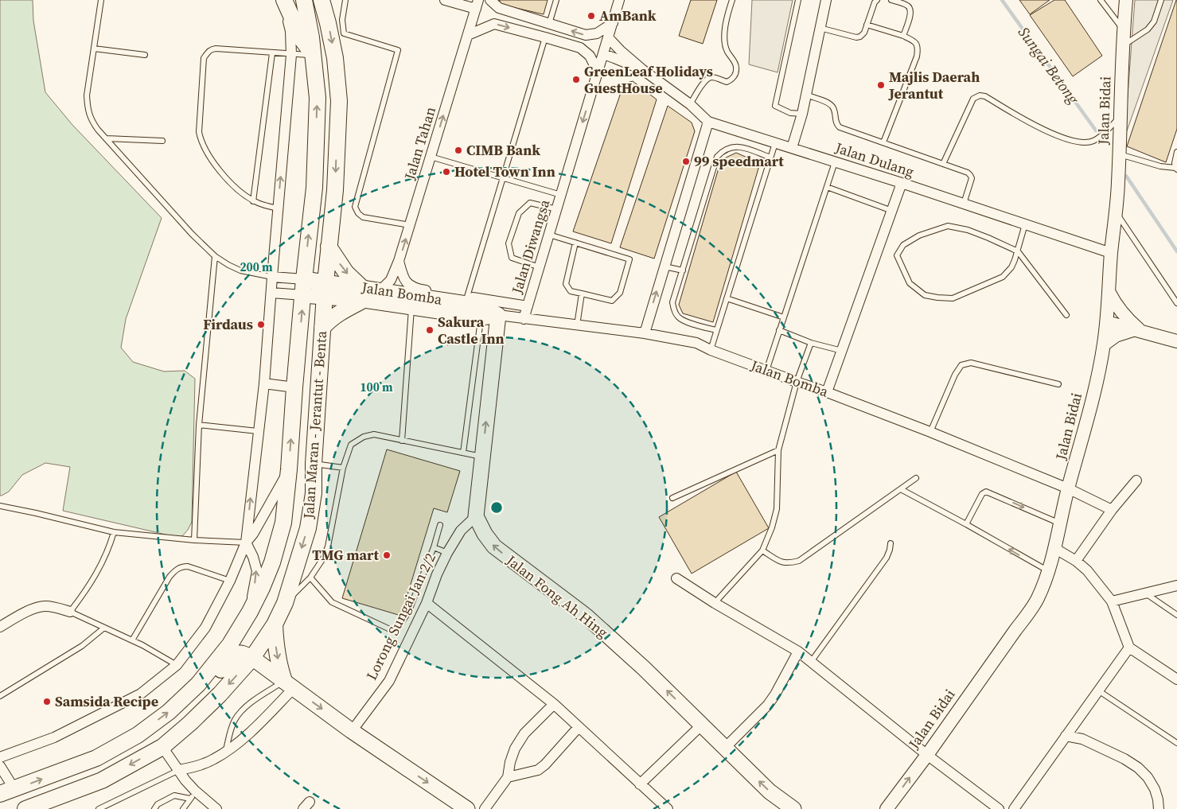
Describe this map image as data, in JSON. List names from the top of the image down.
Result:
{
  "streets": {
    "main road": ["Jalan Bomba", "Jalan Maran - Jerantut - Benta", "Jalan Fong Ah Hing"],
    "street": [
      "Jalan Bidai",
      "Jalan Tahan",
      "Jalan Dulang",
      "Jalan Diwangsa",
      "Lorong Sungai Jan 2/2"
    ]
  },
  "crossings": [
    ["Jalan Bidai", "Jalan Dulang"],
    ["Jalan Bidai", "Jalan Bomba"],
    ["Jalan Tahan", "Jalan Bomba"],
    ["Jalan Dulang", "Jalan Diwangsa"],
    ["Jalan Diwangsa", "Jalan Bomba"],
    ["Jalan Bomba", "Jalan Maran - Jerantut - Benta"],
    ["Jalan Fong Ah Hing", "Lorong Sungai Jan 2/2"]
  ],
  "one_way": ["Jalan Tahan", "Jalan Diwangsa", "Jalan Fong Ah Hing"],
  "water": ["Sungai Betong"],
  "places": [
    "AmBank",
    "GreenLeaf Holidays GuestHouse",
    "Majlis Daerah Jerantut",
    "CIMB Bank",
    "99 speedmart",
    "Hotel Town Inn",
    "Firdaus",
    "Sakura Castle Inn",
    "TMG mart",
    "Samsida Recipe"
  ],
  "rings": ["200 m", "100 m"]
}
